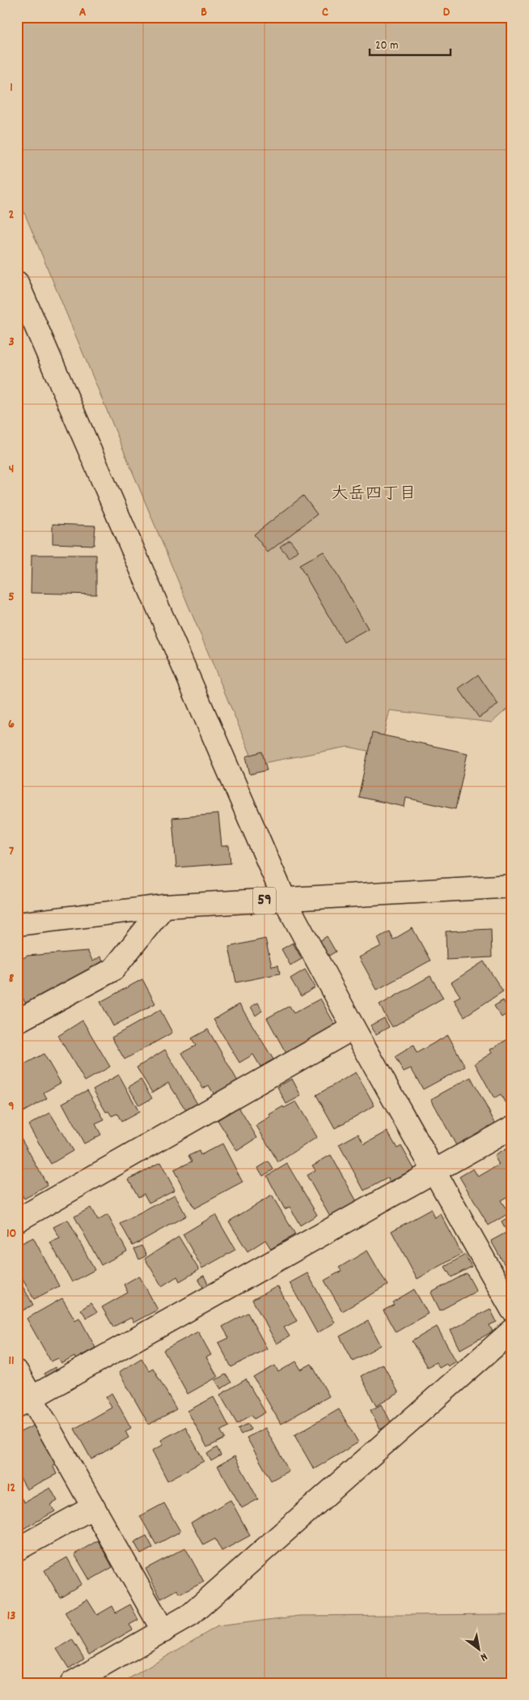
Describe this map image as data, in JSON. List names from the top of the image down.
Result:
{
  "streets": {
    "street": ["59"]
  },
  "districts": ["大岳四丁目"],
  "scale_bar": "20 m",
  "north": "bottom right",
  "grid": {
    "columns": [
      "A",
      "B",
      "C",
      "D"
    ],
    "rows": [
      "1",
      "2",
      "3",
      "4",
      "5",
      "6",
      "7",
      "8",
      "9",
      "10",
      "11",
      "12",
      "13"
    ]
  }
}
